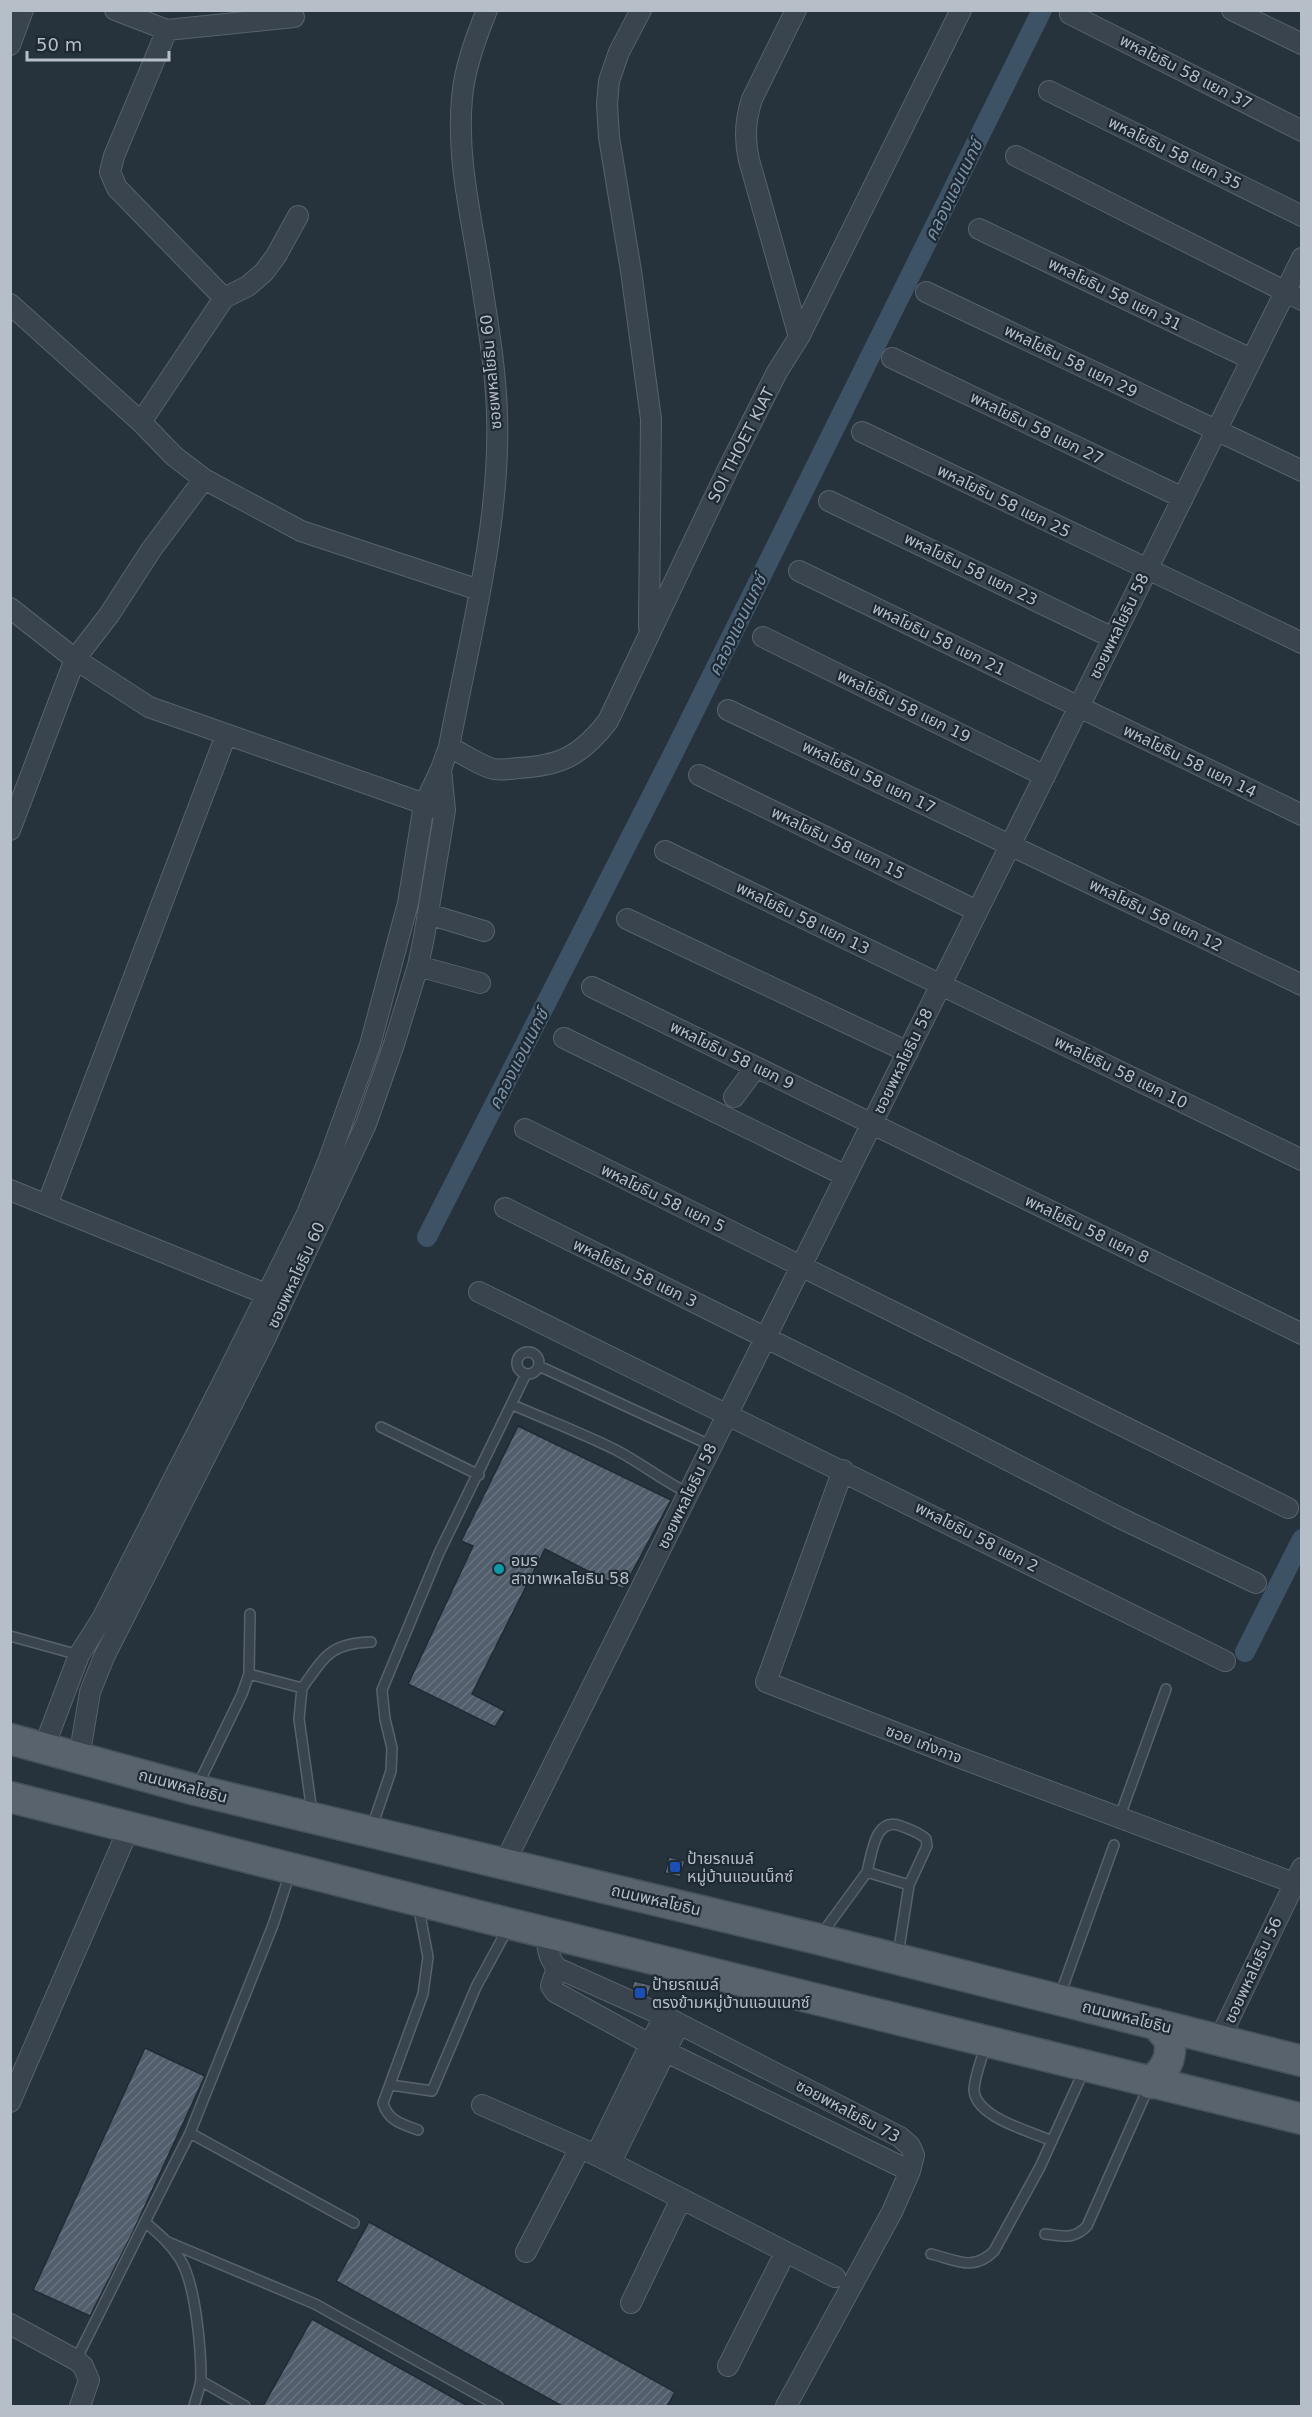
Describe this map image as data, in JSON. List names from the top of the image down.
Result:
{
  "streets": {
    "main road": ["ถนนพหลโยธิน"],
    "street": [
      "พหลโยธิน 58 แยก 37",
      "พหลโยธิน 58 แยก 35",
      "พหลโยธิน 58 แยก 31",
      "พหลโยธิน 58 แยก 29",
      "ซอยพหลโยธิน 60",
      "พหลโยธิน 58 แยก 27",
      "SOI THOET KIAT",
      "พหลโยธิน 58 แยก 25",
      "พหลโยธิน 58 แยก 23",
      "ซอยพหลโยธิน 58",
      "พหลโยธิน 58 แยก 21",
      "พหลโยธิน 58 แยก 19",
      "พหลโยธิน 58 แยก 14",
      "พหลโยธิน 58 แยก 17",
      "พหลโยธิน 58 แยก 15",
      "พหลโยธิน 58 แยก 12",
      "พหลโยธิน 58 แยก 13",
      "พหลโยธิน 58 แยก 9",
      "พหลโยธิน 58 แยก 10",
      "พหลโยธิน 58 แยก 5",
      "พหลโยธิน 58 แยก 8",
      "พหลโยธิน 58 แยก 3",
      "พหลโยธิน 58 แยก 2",
      "ซอย เก่งกาจ",
      "ซอยพหลโยธิน 56",
      "ซอยพหลโยธิน 73"
    ]
  },
  "crossings": [
    ["พหลโยธิน 58 แยก 31", "ซอยพหลโยธิน 58"],
    ["พหลโยธิน 58 แยก 29", "ซอยพหลโยธิน 58"],
    ["ซอยพหลโยธิน 60", "SOI THOET KIAT"],
    ["ซอยพหลโยธิน 60", "ถนนพหลโยธิน"],
    ["พหลโยธิน 58 แยก 27", "ซอยพหลโยธิน 58"],
    ["พหลโยธิน 58 แยก 25", "ซอยพหลโยธิน 58"],
    ["พหลโยธิน 58 แยก 23", "ซอยพหลโยธิน 58"],
    ["ซอยพหลโยธิน 58", "พหลโยธิน 58 แยก 21"],
    ["ซอยพหลโยธิน 58", "พหลโยธิน 58 แยก 19"],
    ["ซอยพหลโยธิน 58", "พหลโยธิน 58 แยก 14"],
    ["ซอยพหลโยธิน 58", "พหลโยธิน 58 แยก 17"],
    ["ซอยพหลโยธิน 58", "พหลโยธิน 58 แยก 15"],
    ["ซอยพหลโยธิน 58", "พหลโยธิน 58 แยก 12"],
    ["ซอยพหลโยธิน 58", "พหลโยธิน 58 แยก 13"],
    ["ซอยพหลโยธิน 58", "พหลโยธิน 58 แยก 9"],
    ["ซอยพหลโยธิน 58", "พหลโยธิน 58 แยก 10"],
    ["ซอยพหลโยธิน 58", "พหลโยธิน 58 แยก 5"],
    ["ซอยพหลโยธิน 58", "พหลโยธิน 58 แยก 8"],
    ["ซอยพหลโยธิน 58", "พหลโยธิน 58 แยก 3"],
    ["ซอยพหลโยธิน 58", "พหลโยธิน 58 แยก 2"],
    ["ซอยพหลโยธิน 58", "ถนนพหลโยธิน"],
    ["พหลโยธิน 58 แยก 21", "พหลโยธิน 58 แยก 14"],
    ["พหลโยธิน 58 แยก 17", "พหลโยธิน 58 แยก 12"],
    ["พหลโยธิน 58 แยก 13", "พหลโยธิน 58 แยก 10"],
    ["พหลโยธิน 58 แยก 9", "พหลโยธิน 58 แยก 8"],
    ["พหลโยธิน 58 แยก 2", "ซอย เก่งกาจ"],
    ["ซอย เก่งกาจ", "ซอยพหลโยธิน 56"],
    ["ถนนพหลโยธิน", "ซอยพหลโยธิน 56"]
  ],
  "water": ["คลองแอนเนกซ์"],
  "places": {
    "other": ["อมร สาขาพหลโยธิน 58"],
    "transit": ["ป้ายรถเมล์ หมู่บ้านแอนเน็กซ์", "ป้ายรถเมล์ ตรงข้ามหมู่บ้านแอนเนกซ์"]
  },
  "scale_bar": "50 m"
}
